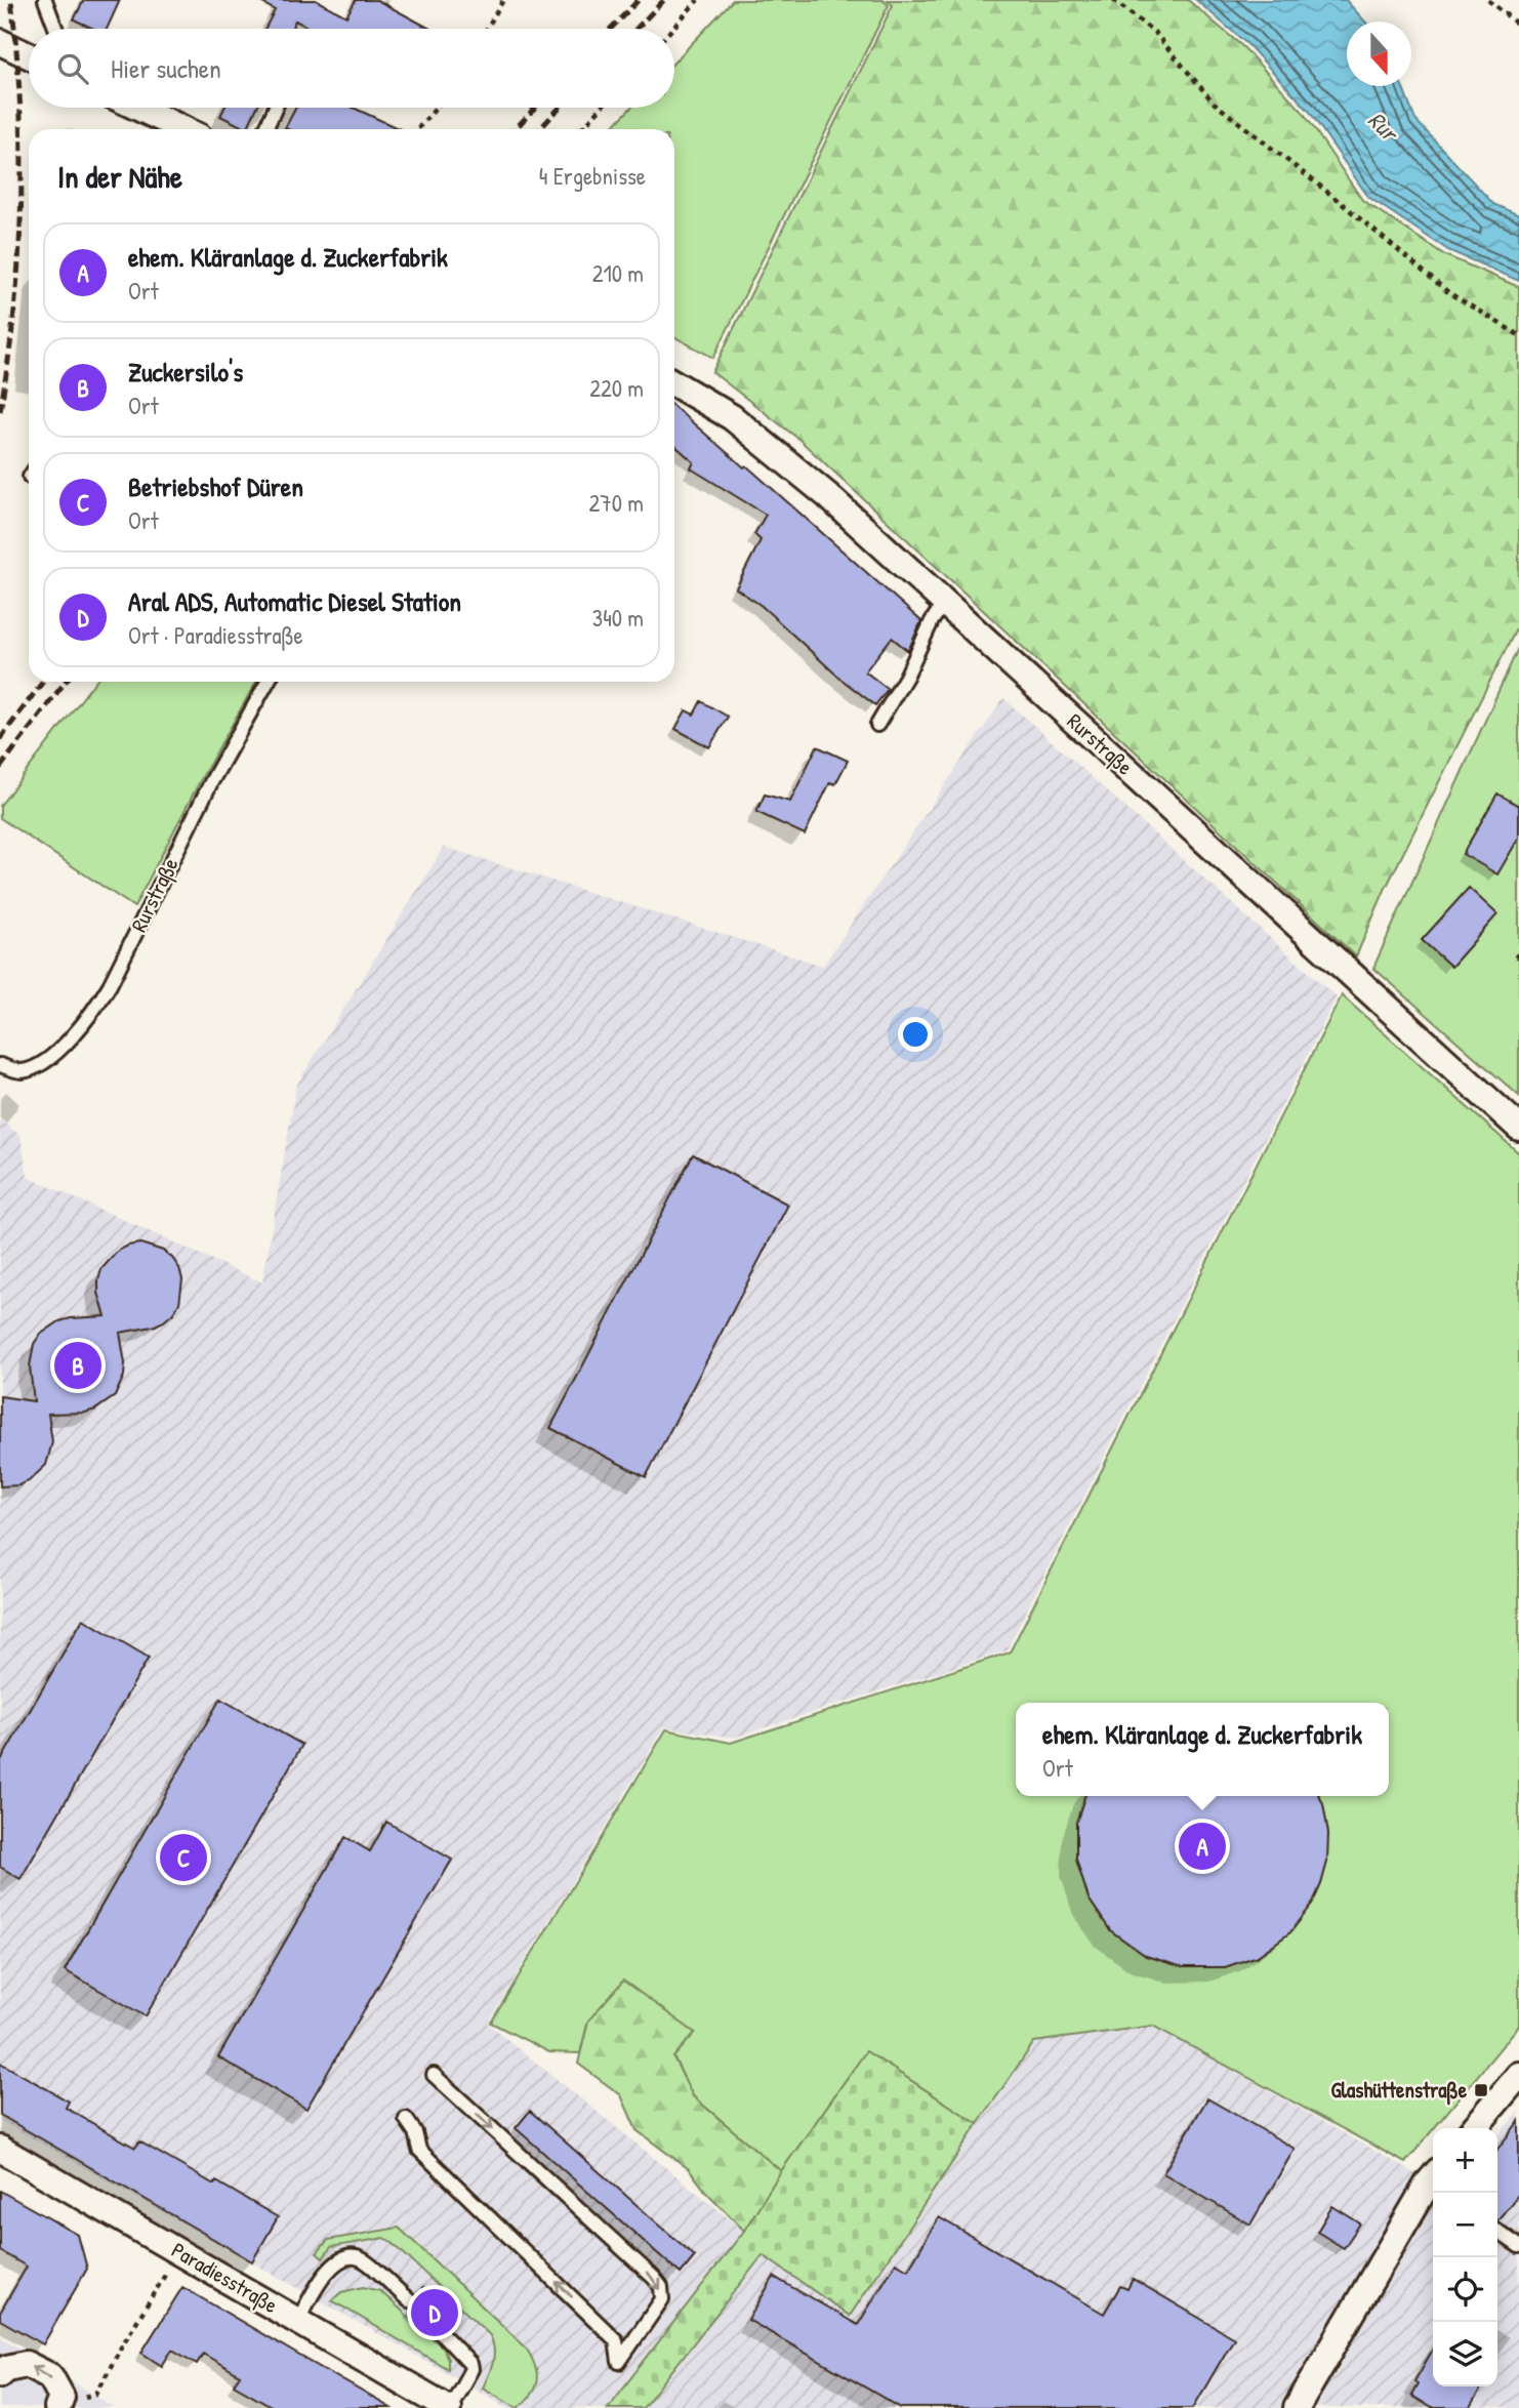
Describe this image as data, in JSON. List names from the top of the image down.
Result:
{
  "streets": {
    "street": ["Rurstraße", "Paradiesstraße"]
  },
  "water": ["Rur"],
  "places": {
    "transit": ["Glashüttenstraße"]
  },
  "north": "bottom",
  "page": {
    "search": "Hier suchen",
    "heading": ["In der Nähe", "4 Ergebnisse"],
    "list": [
      {
        "mark": "A",
        "name": "ehem. Kläranlage d. Zuckerfabrik",
        "note": "Ort",
        "value": "210 m"
      },
      {
        "mark": "B",
        "name": "Zuckersilo's",
        "note": "Ort",
        "value": "220 m"
      },
      {
        "mark": "C",
        "name": "Betriebshof Düren",
        "note": "Ort",
        "value": "270 m"
      },
      {
        "mark": "D",
        "name": "Aral ADS, Automatic Diesel Station",
        "note": "Ort · Paradiesstraße",
        "value": "340 m"
      }
    ],
    "pins": [
      "B",
      "A",
      "C",
      "D"
    ],
    "popup": ["ehem. Kläranlage d. Zuckerfabrik", "Ort"],
    "map_buttons": ["+", "−"]
  }
}
